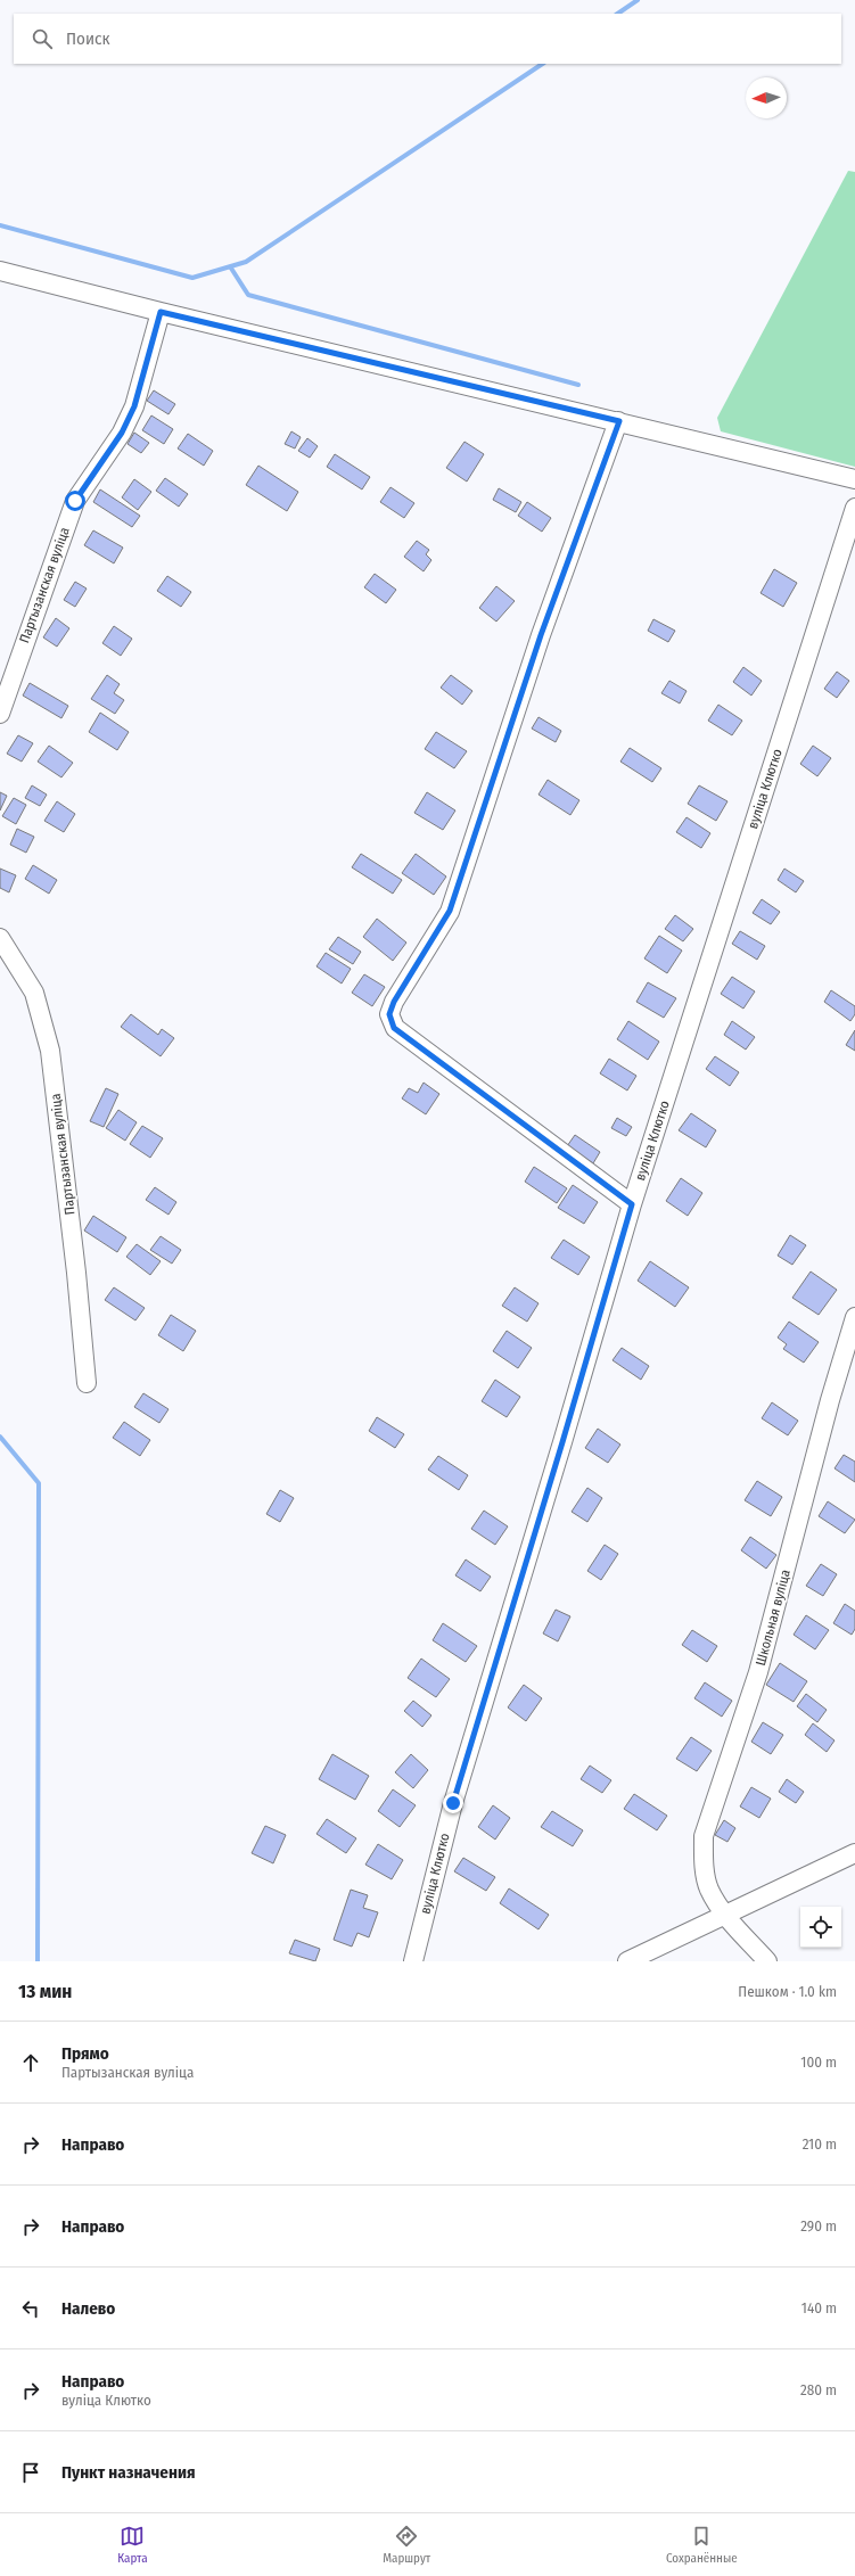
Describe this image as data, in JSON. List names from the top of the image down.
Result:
{
  "streets": {
    "street": ["Партызанская вуліца", "вуліца Клютко", "Школьная вуліца"]
  },
  "north": "left",
  "page": {
    "search": "Поиск",
    "heading": ["13 мин", "Пешком · 1.0 km"],
    "list": [
      ["Прямо", "Партызанская вуліца", "100 m"],
      ["Направо", "210 m"],
      ["Направо", "290 m"],
      ["Налево", "140 m"],
      ["Направо", "вуліца Клютко", "280 m"],
      "Пункт назначения"
    ],
    "nav": ["Карта", "Маршрут", "Сохранённые"]
  }
}
